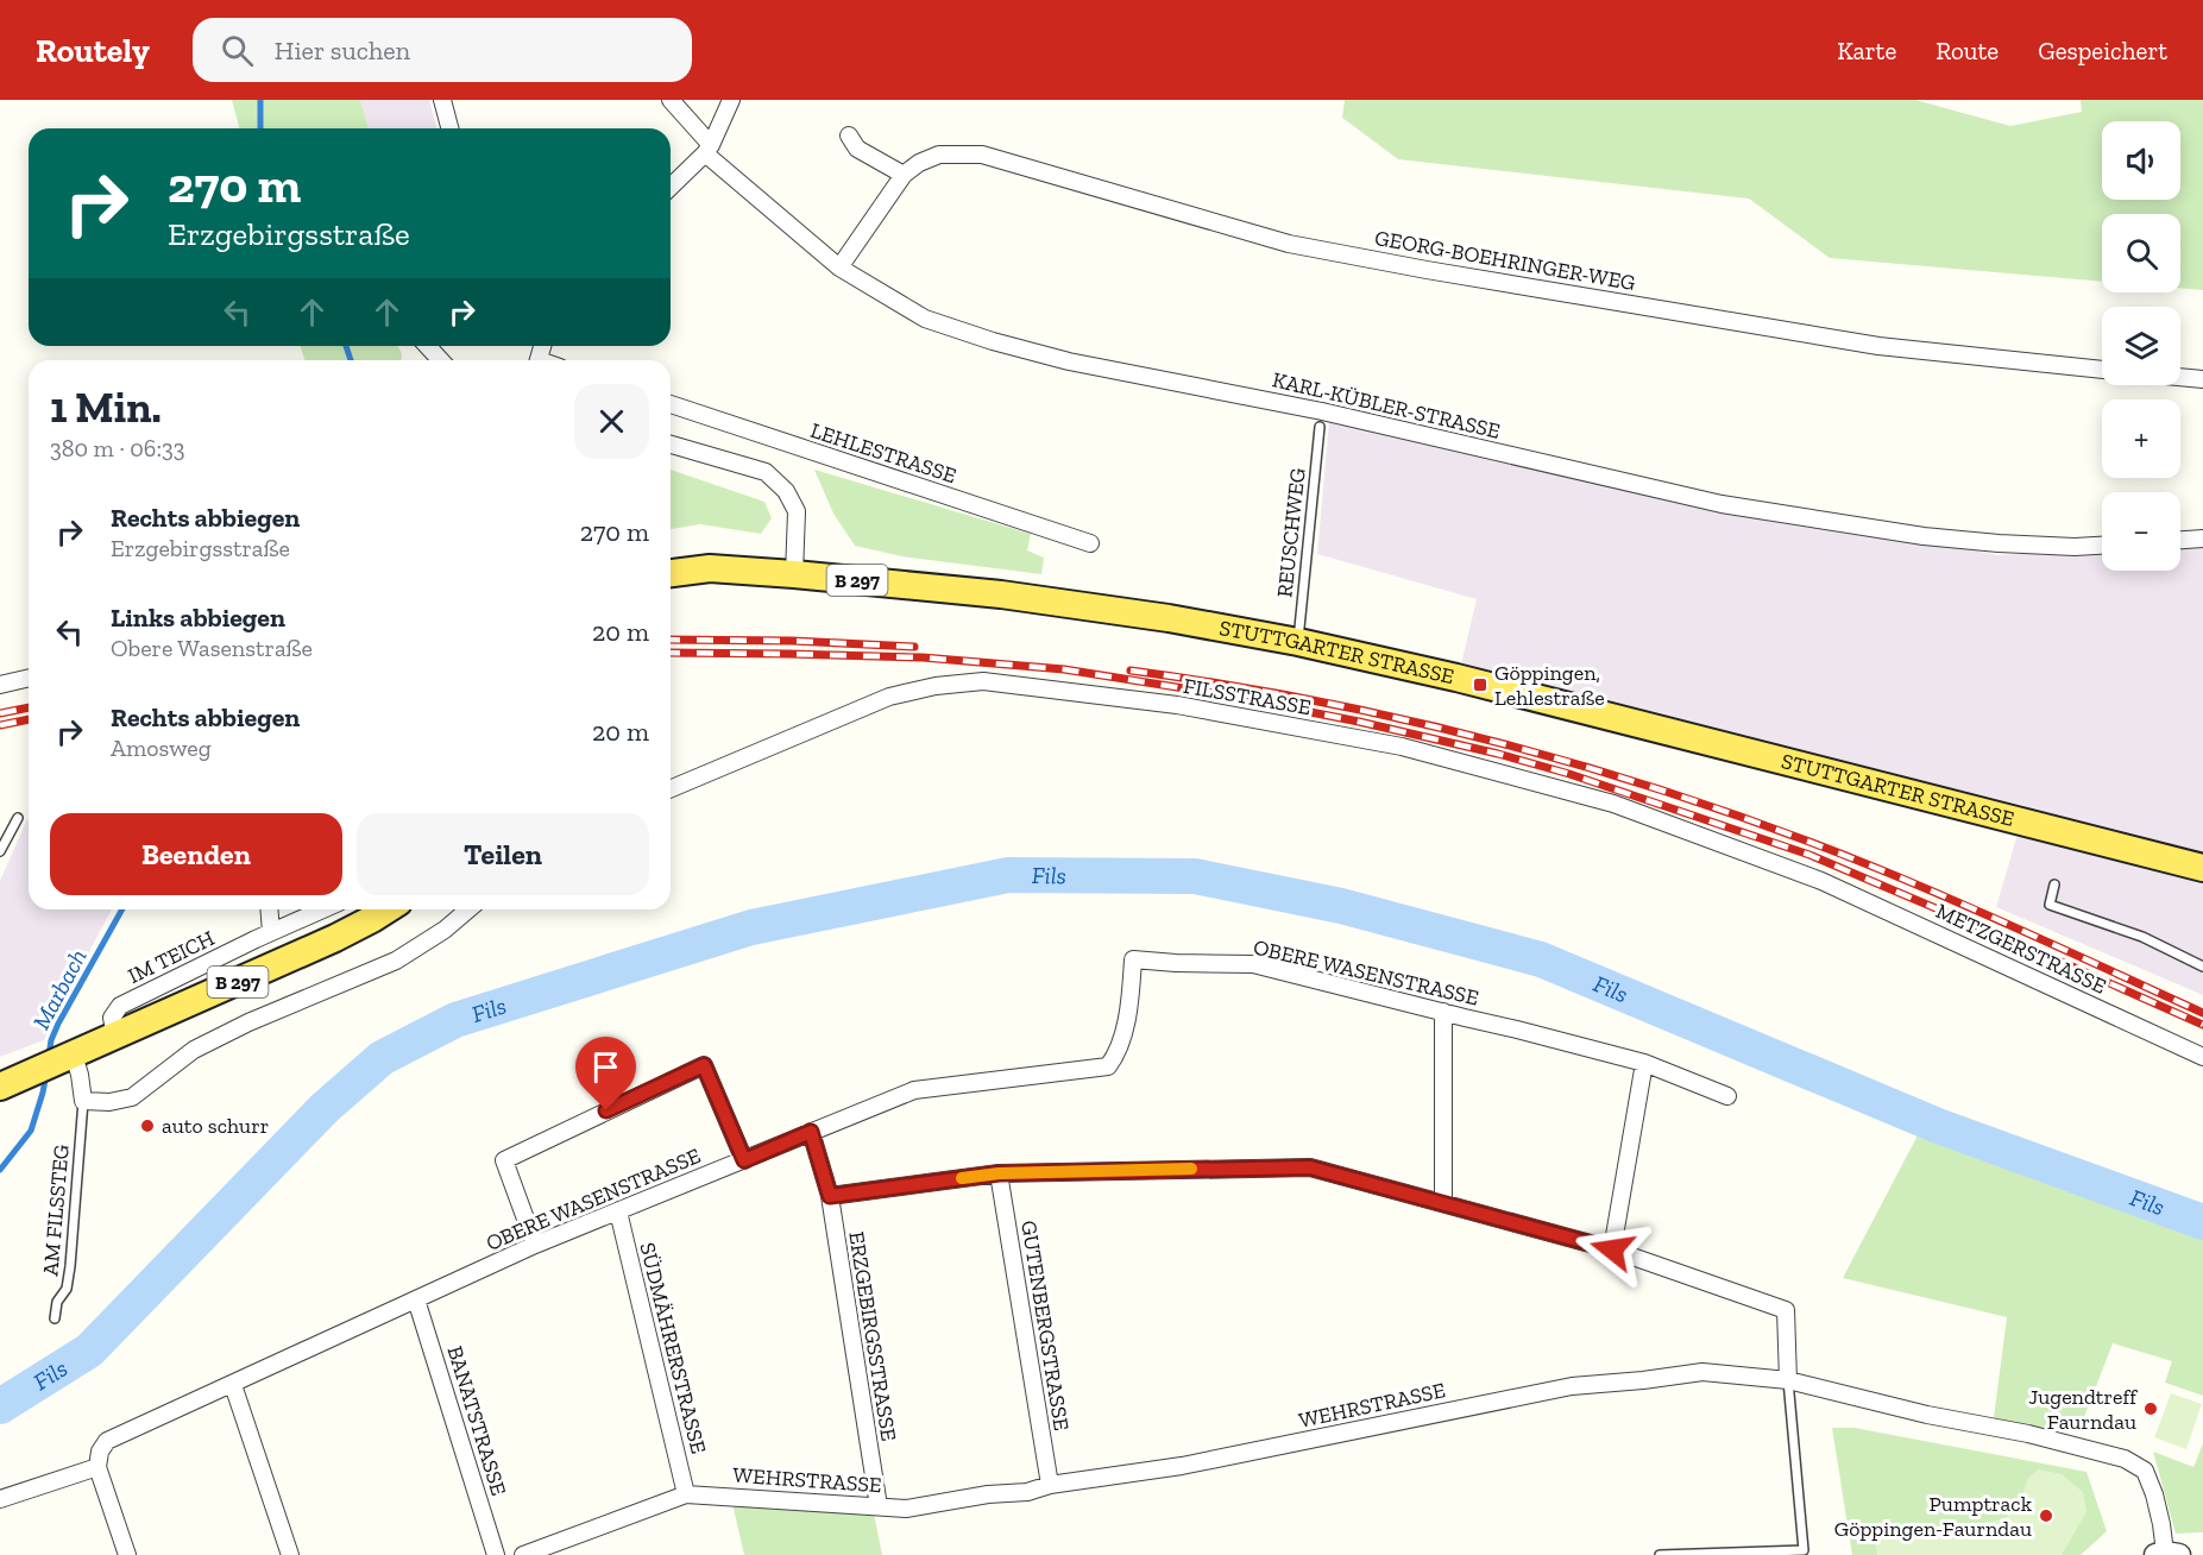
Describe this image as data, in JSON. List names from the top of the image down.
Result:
{
  "streets": {
    "main road": ["B 297", "STUTTGARTER STRASSE"],
    "street": [
      "GEORG-BOEHRINGER-WEG",
      "KARL-KÜBLER-STRASSE",
      "LEHLESTRASSE",
      "FILSSTRASSE",
      "METZGERSTRASSE",
      "IM TEICH",
      "OBERE WASENSTRASSE",
      "GUTENBERGSTRASSE",
      "ERZGEBIRGSSTRASSE",
      "SÜDMÄHRERSTRASSE",
      "WEHRSTRASSE",
      "BANATSTRASSE"
    ],
    "lane": ["REUSCHWEG", "AM FILSSTEG"]
  },
  "crossings": [
    ["GEORG-BOEHRINGER-WEG", "KARL-KÜBLER-STRASSE"],
    ["REUSCHWEG", "STUTTGARTER STRASSE"],
    ["B 297", "IM TEICH"],
    ["FILSSTRASSE", "METZGERSTRASSE"],
    ["OBERE WASENSTRASSE", "ERZGEBIRGSSTRASSE"],
    ["OBERE WASENSTRASSE", "SÜDMÄHRERSTRASSE"],
    ["OBERE WASENSTRASSE", "BANATSTRASSE"],
    ["GUTENBERGSTRASSE", "WEHRSTRASSE"],
    ["ERZGEBIRGSSTRASSE", "WEHRSTRASSE"],
    ["SÜDMÄHRERSTRASSE", "WEHRSTRASSE"]
  ],
  "water": ["Fils", "Marbach"],
  "places": {
    "transit": ["Göppingen, Lehlestraße"],
    "other": ["auto schurr", "Jugendtreff Faurndau", "Pumptrack Göppingen-Faurndau"]
  },
  "page": {
    "header": "Routely",
    "search": "Hier suchen",
    "nav": ["Karte", "Route", "Gespeichert"],
    "map_buttons": ["+", "−"],
    "turn": ["270 m", "Erzgebirgsstraße"],
    "heading": ["1 Min.", "380 m · 06:33"],
    "list": [
      {
        "name": "Rechts abbiegen",
        "note": "Erzgebirgsstraße",
        "value": "270 m"
      },
      {
        "name": "Links abbiegen",
        "note": "Obere Wasenstraße",
        "value": "20 m"
      },
      {
        "name": "Rechts abbiegen",
        "note": "Amosweg",
        "value": "20 m"
      }
    ],
    "buttons": ["Beenden", "Teilen"]
  }
}
